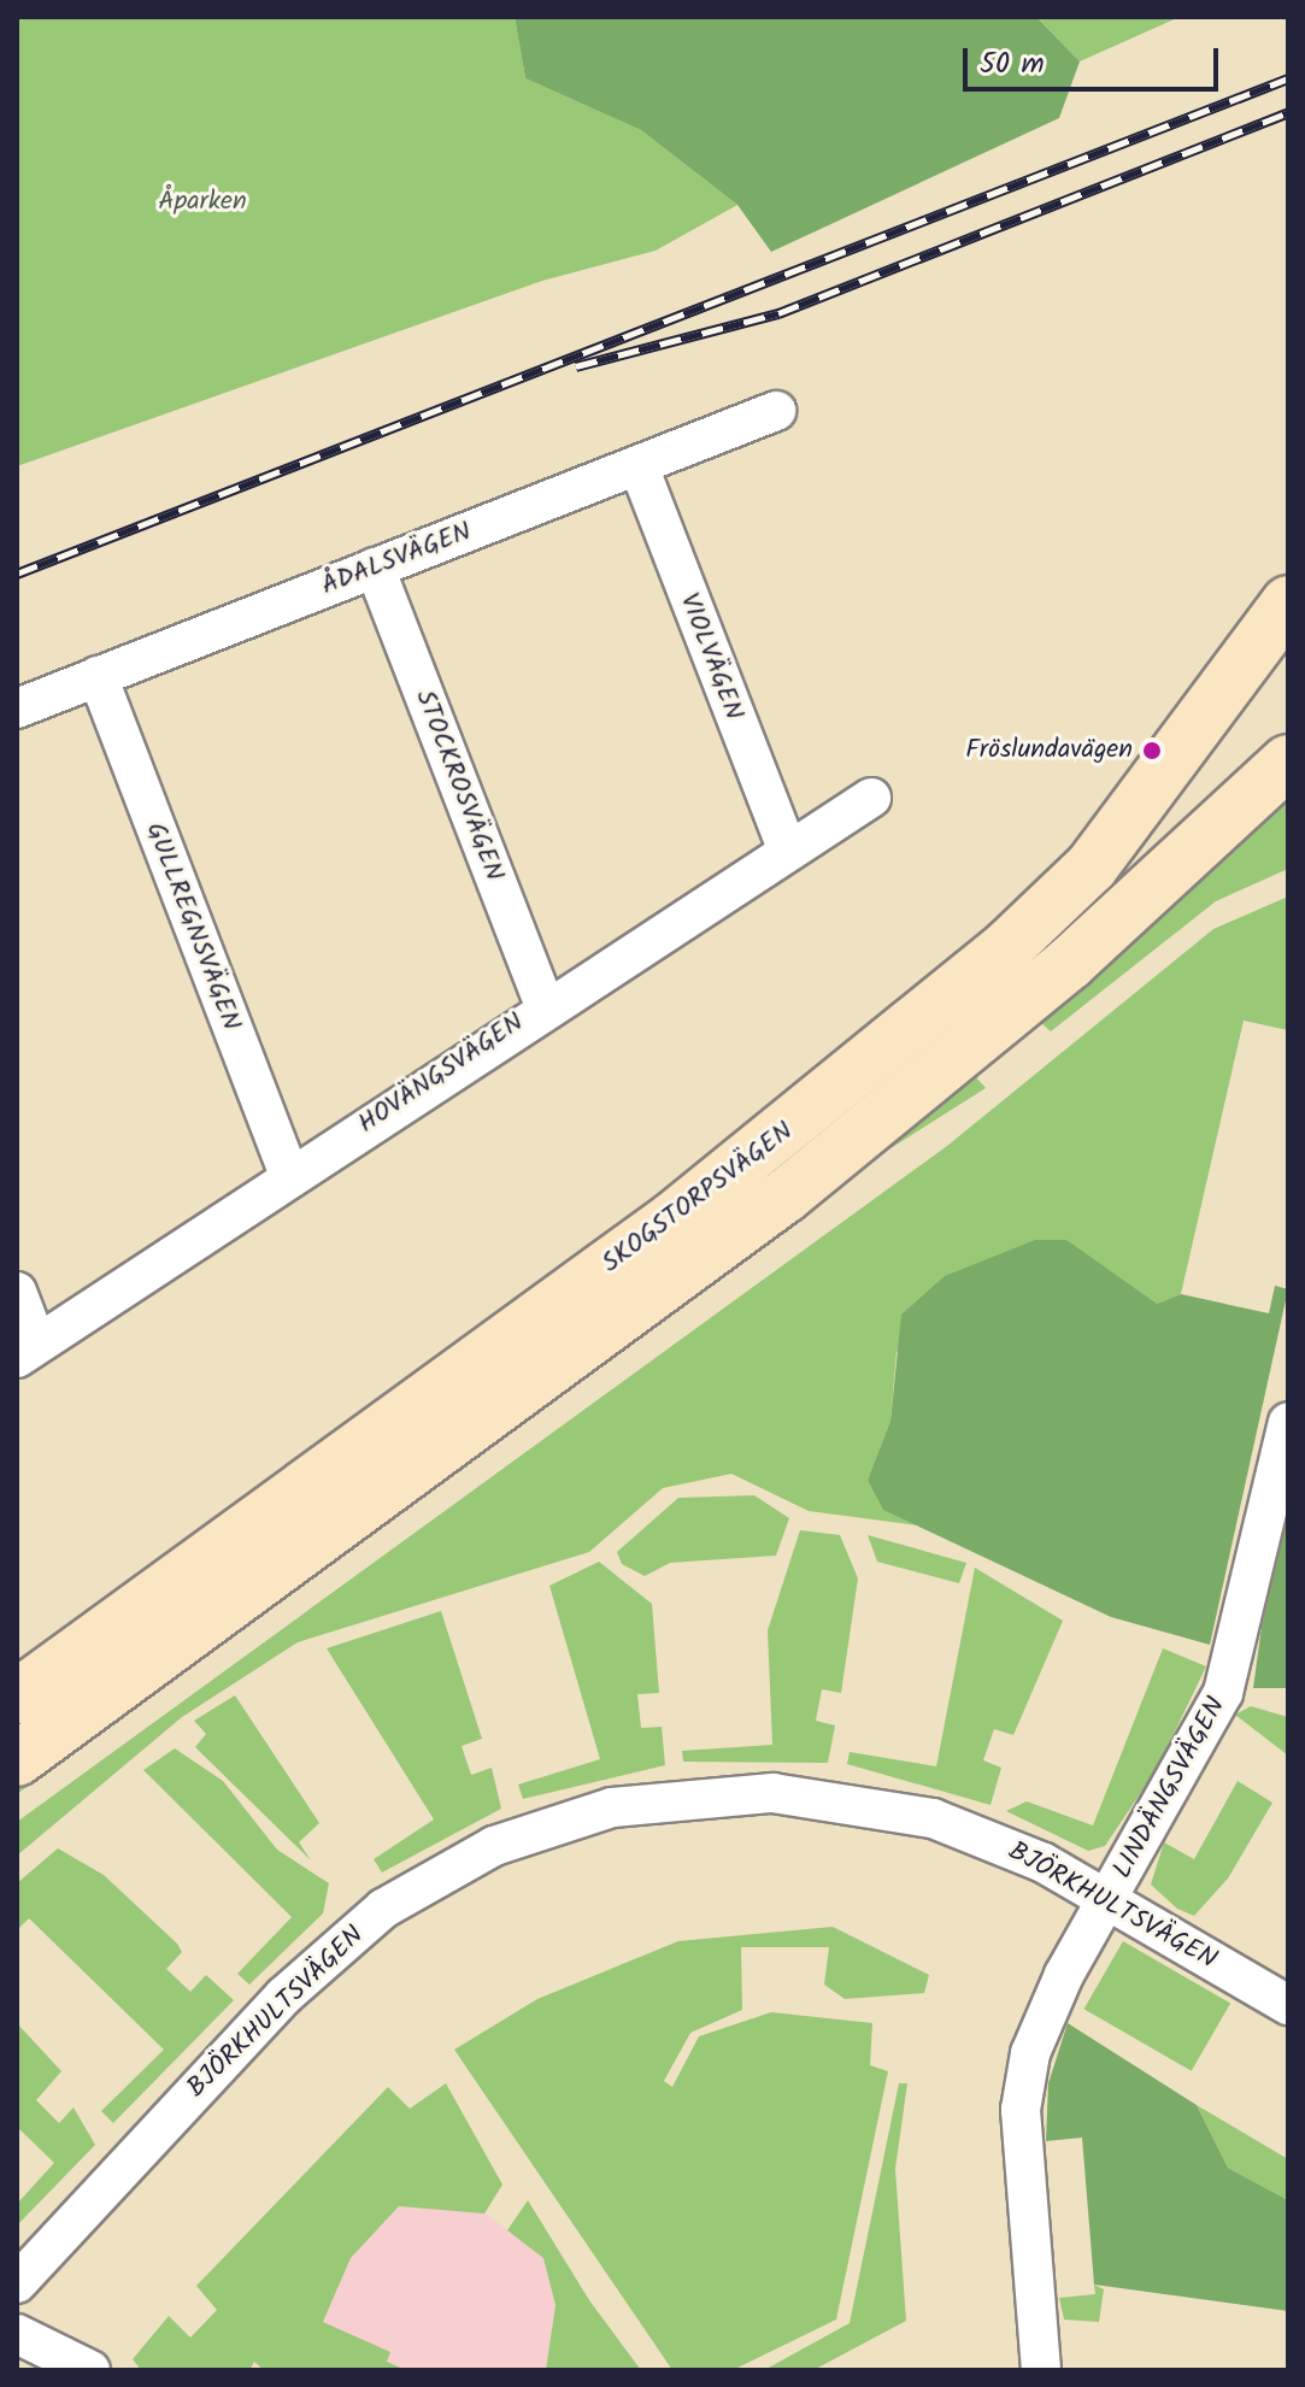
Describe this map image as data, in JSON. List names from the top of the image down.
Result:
{
  "streets": {
    "main road": ["SKOGSTORPSVÄGEN"],
    "street": [
      "ÅDALSVÄGEN",
      "VIOLVÄGEN",
      "STOCKROSVÄGEN",
      "GULLREGNSVÄGEN",
      "HOVÄNGSVÄGEN",
      "LINDÄNGSVÄGEN",
      "BJÖRKHULTSVÄGEN"
    ]
  },
  "crossings": [
    ["ÅDALSVÄGEN", "VIOLVÄGEN"],
    ["ÅDALSVÄGEN", "STOCKROSVÄGEN"],
    ["ÅDALSVÄGEN", "GULLREGNSVÄGEN"],
    ["VIOLVÄGEN", "HOVÄNGSVÄGEN"],
    ["STOCKROSVÄGEN", "HOVÄNGSVÄGEN"],
    ["GULLREGNSVÄGEN", "HOVÄNGSVÄGEN"],
    ["LINDÄNGSVÄGEN", "BJÖRKHULTSVÄGEN"]
  ],
  "parks": ["Åparken"],
  "places": ["Fröslundavägen"],
  "scale_bar": "50 m"
}
